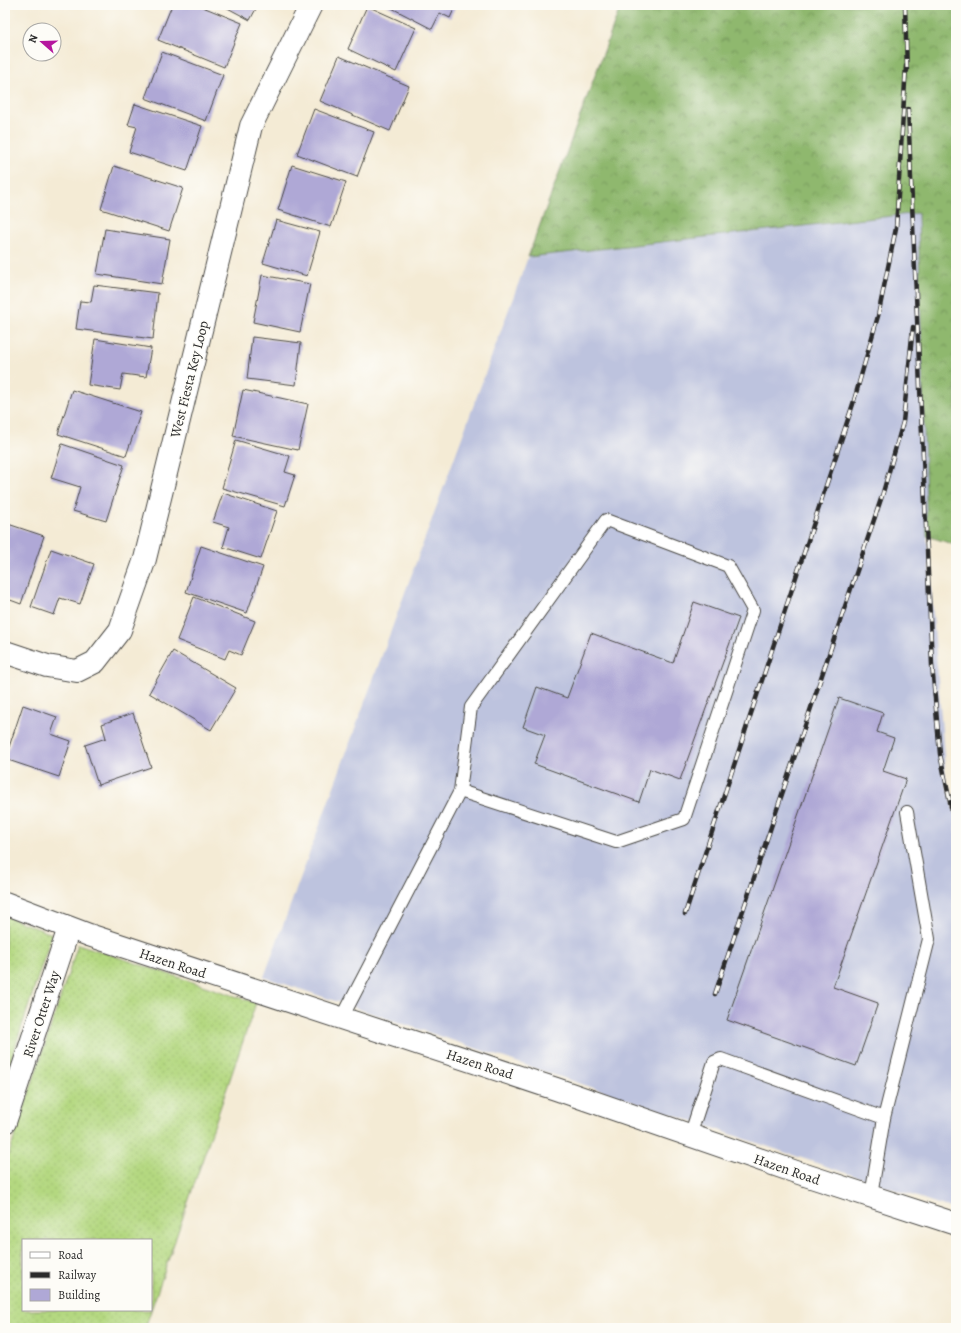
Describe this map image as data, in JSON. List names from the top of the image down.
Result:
{
  "streets": {
    "street": ["West Fiesta Key Loop", "Hazen Road", "River Otter Way"]
  },
  "crossings": [
    ["Hazen Road", "River Otter Way"]
  ],
  "legend": ["Road", "Railway", "Building"],
  "north": "left"
}
